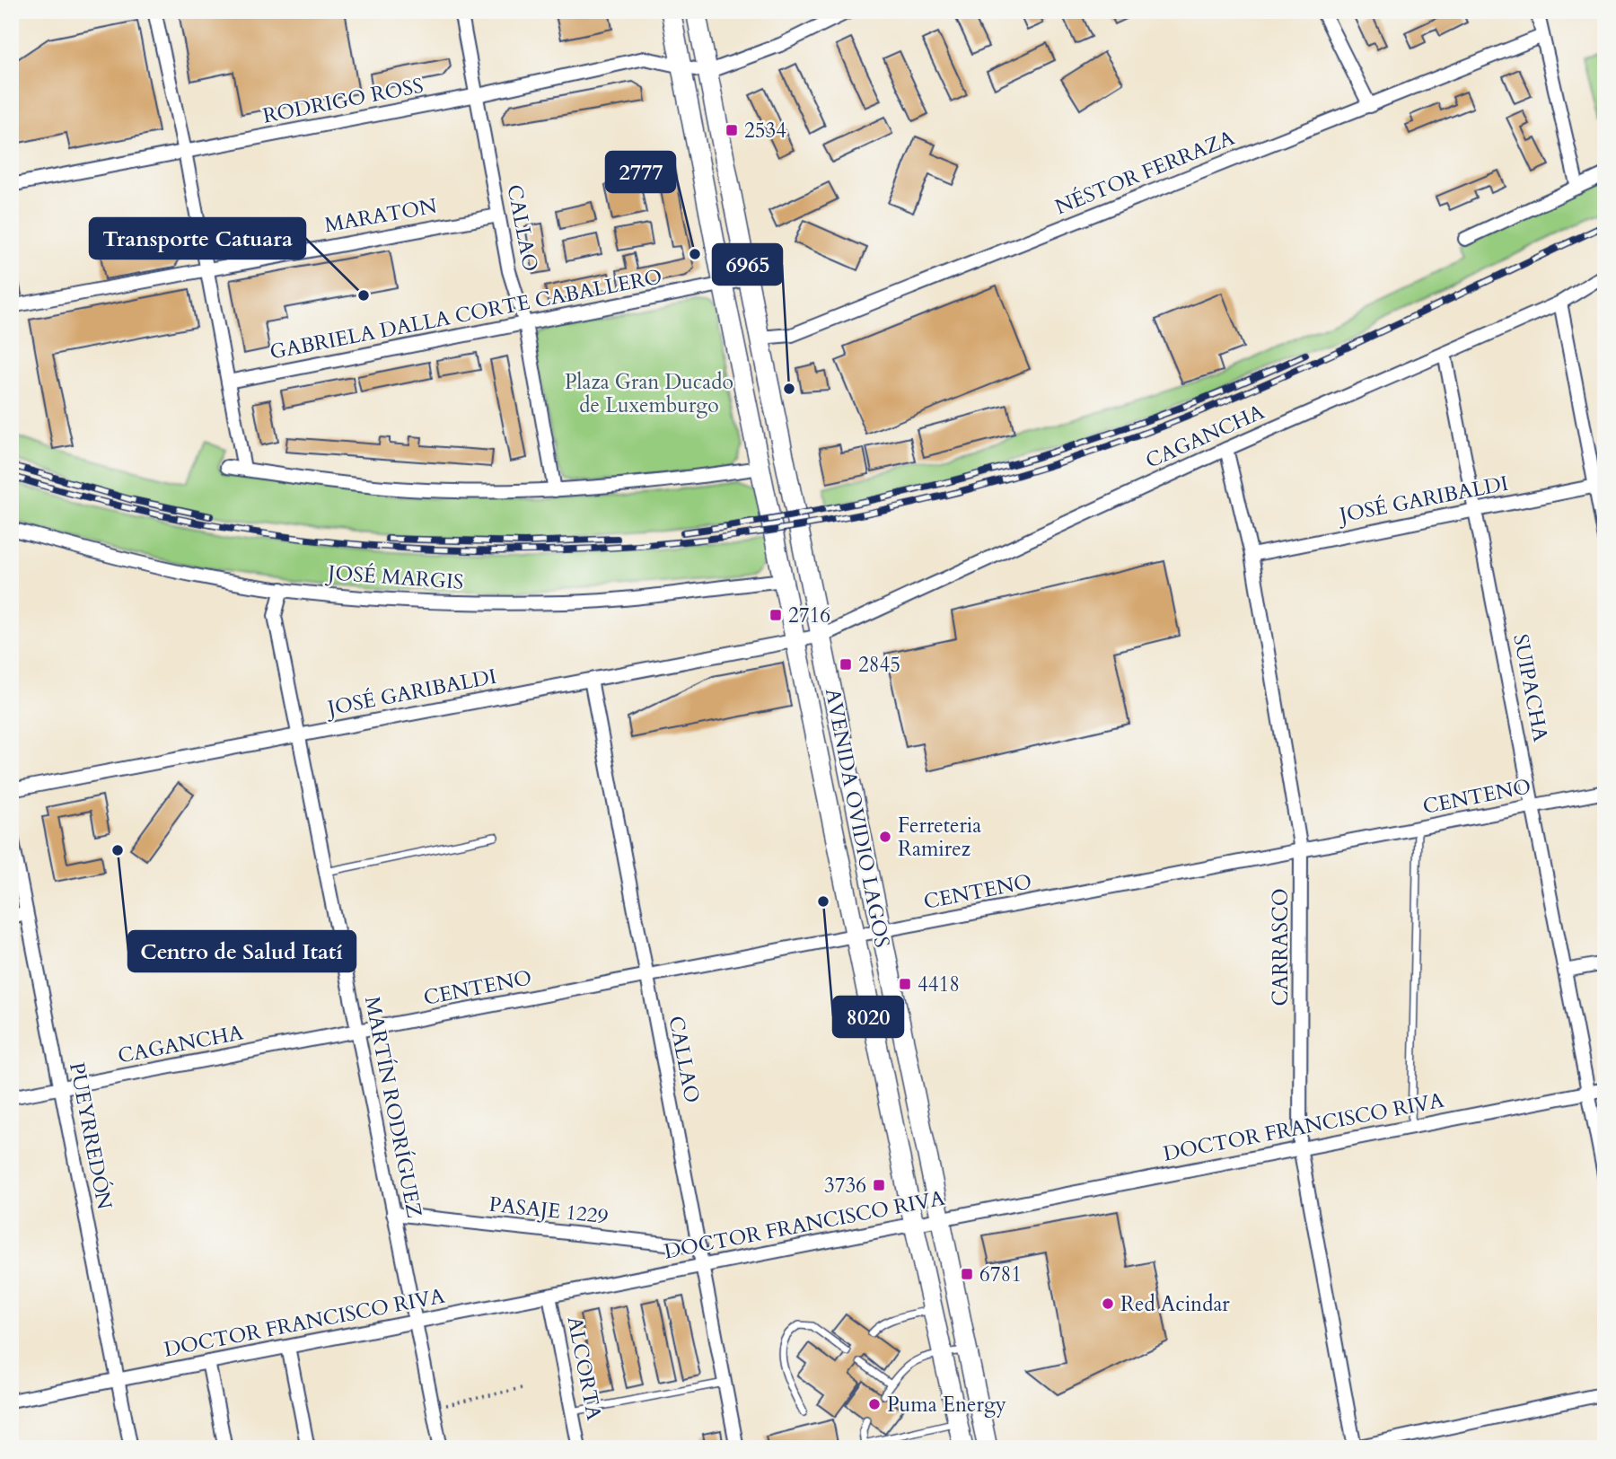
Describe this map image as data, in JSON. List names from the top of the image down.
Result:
{
  "streets": {
    "main road": ["AVENIDA OVIDIO LAGOS"],
    "street": [
      "RODRIGO ROSS",
      "NÉSTOR FERRAZA",
      "MARATON",
      "CALLAO",
      "GABRIELA DALLA CORTE CABALLERO",
      "CAGANCHA",
      "JOSÉ GARIBALDI",
      "JOSÉ MARGIS",
      "SUIPACHA",
      "CENTENO",
      "CARRASCO",
      "MARTÍN RODRÍGUEZ",
      "DOCTOR FRANCISCO RIVA",
      "PUEYRREDÓN",
      "PASAJE 1229",
      "ALCORTA"
    ]
  },
  "crossings": [
    ["RODRIGO ROSS", "CALLAO"],
    ["RODRIGO ROSS", "AVENIDA OVIDIO LAGOS"],
    ["NÉSTOR FERRAZA", "AVENIDA OVIDIO LAGOS"],
    ["MARATON", "CALLAO"],
    ["CALLAO", "GABRIELA DALLA CORTE CABALLERO"],
    ["CALLAO", "JOSÉ GARIBALDI"],
    ["CALLAO", "CENTENO"],
    ["CALLAO", "DOCTOR FRANCISCO RIVA"],
    ["CALLAO", "PASAJE 1229"],
    ["GABRIELA DALLA CORTE CABALLERO", "AVENIDA OVIDIO LAGOS"],
    ["CAGANCHA", "JOSÉ GARIBALDI"],
    ["CAGANCHA", "SUIPACHA"],
    ["CAGANCHA", "CENTENO"],
    ["CAGANCHA", "AVENIDA OVIDIO LAGOS"],
    ["CAGANCHA", "CARRASCO"],
    ["CAGANCHA", "MARTÍN RODRÍGUEZ"],
    ["CAGANCHA", "PUEYRREDÓN"],
    ["JOSÉ GARIBALDI", "SUIPACHA"],
    ["JOSÉ GARIBALDI", "AVENIDA OVIDIO LAGOS"],
    ["JOSÉ GARIBALDI", "CARRASCO"],
    ["JOSÉ GARIBALDI", "MARTÍN RODRÍGUEZ"],
    ["JOSÉ MARGIS", "AVENIDA OVIDIO LAGOS"],
    ["JOSÉ MARGIS", "MARTÍN RODRÍGUEZ"],
    ["SUIPACHA", "CENTENO"],
    ["SUIPACHA", "DOCTOR FRANCISCO RIVA"],
    ["CENTENO", "AVENIDA OVIDIO LAGOS"],
    ["CENTENO", "CARRASCO"],
    ["CENTENO", "MARTÍN RODRÍGUEZ"],
    ["AVENIDA OVIDIO LAGOS", "DOCTOR FRANCISCO RIVA"],
    ["CARRASCO", "DOCTOR FRANCISCO RIVA"],
    ["MARTÍN RODRÍGUEZ", "DOCTOR FRANCISCO RIVA"],
    ["MARTÍN RODRÍGUEZ", "PASAJE 1229"],
    ["DOCTOR FRANCISCO RIVA", "PUEYRREDÓN"],
    ["DOCTOR FRANCISCO RIVA", "ALCORTA"]
  ],
  "parks": ["Plaza Gran Ducado de Luxemburgo"],
  "places": {
    "transit": [
      "2534",
      "2716",
      "2845",
      "4418",
      "3736",
      "6781"
    ],
    "other": [
      "2777",
      "Transporte Catuara",
      "6965",
      "Ferreteria Ramirez",
      "Centro de Salud Itatí",
      "8020",
      "Red Acindar",
      "Puma Energy"
    ]
  }
}
